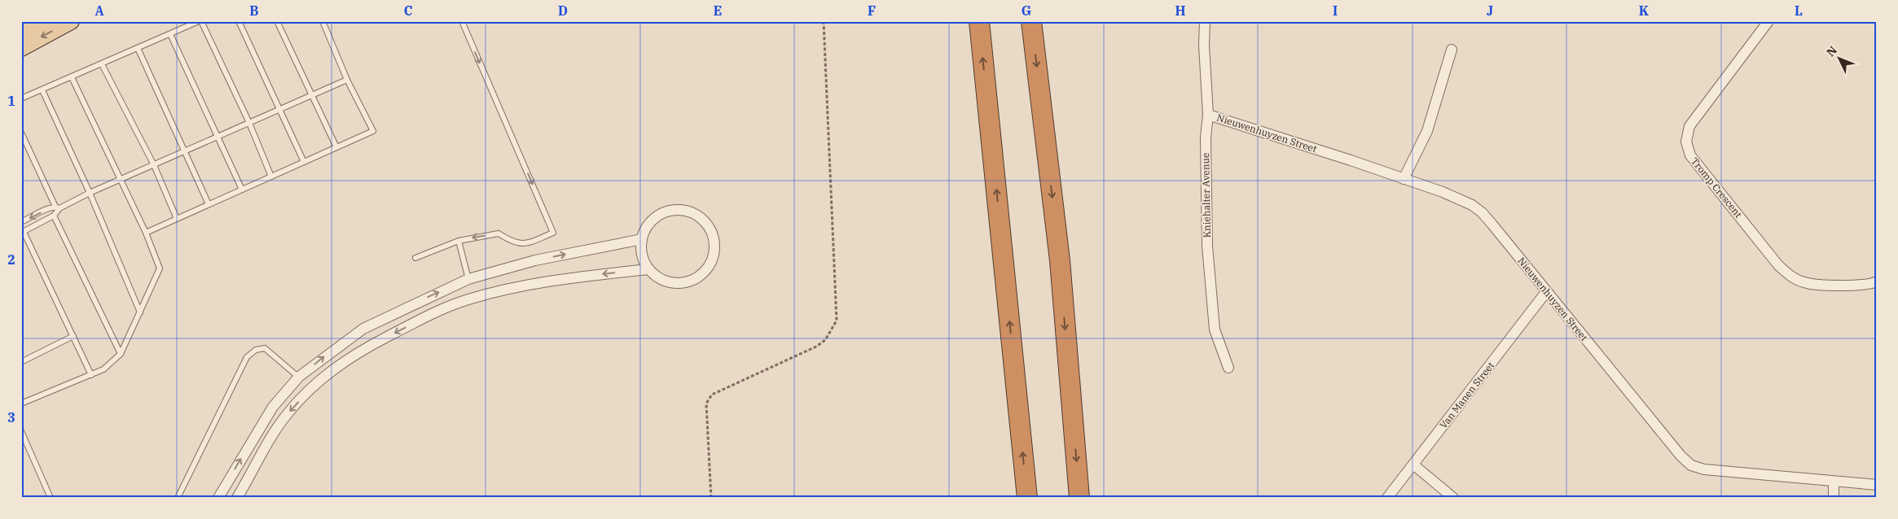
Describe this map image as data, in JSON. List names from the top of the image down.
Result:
{
  "streets": {
    "street": [
      "Nieuwenhuyzen Street",
      "Tromp Crescent",
      "Kniehalter Avenue",
      "Van Manen Street"
    ]
  },
  "crossings": [
    ["Nieuwenhuyzen Street", "Kniehalter Avenue"],
    ["Nieuwenhuyzen Street", "Van Manen Street"]
  ],
  "north": "top left",
  "grid": {
    "columns": [
      "A",
      "B",
      "C",
      "D",
      "E",
      "F",
      "G",
      "H",
      "I",
      "J",
      "K",
      "L"
    ],
    "rows": ["1", "2", "3"]
  }
}
